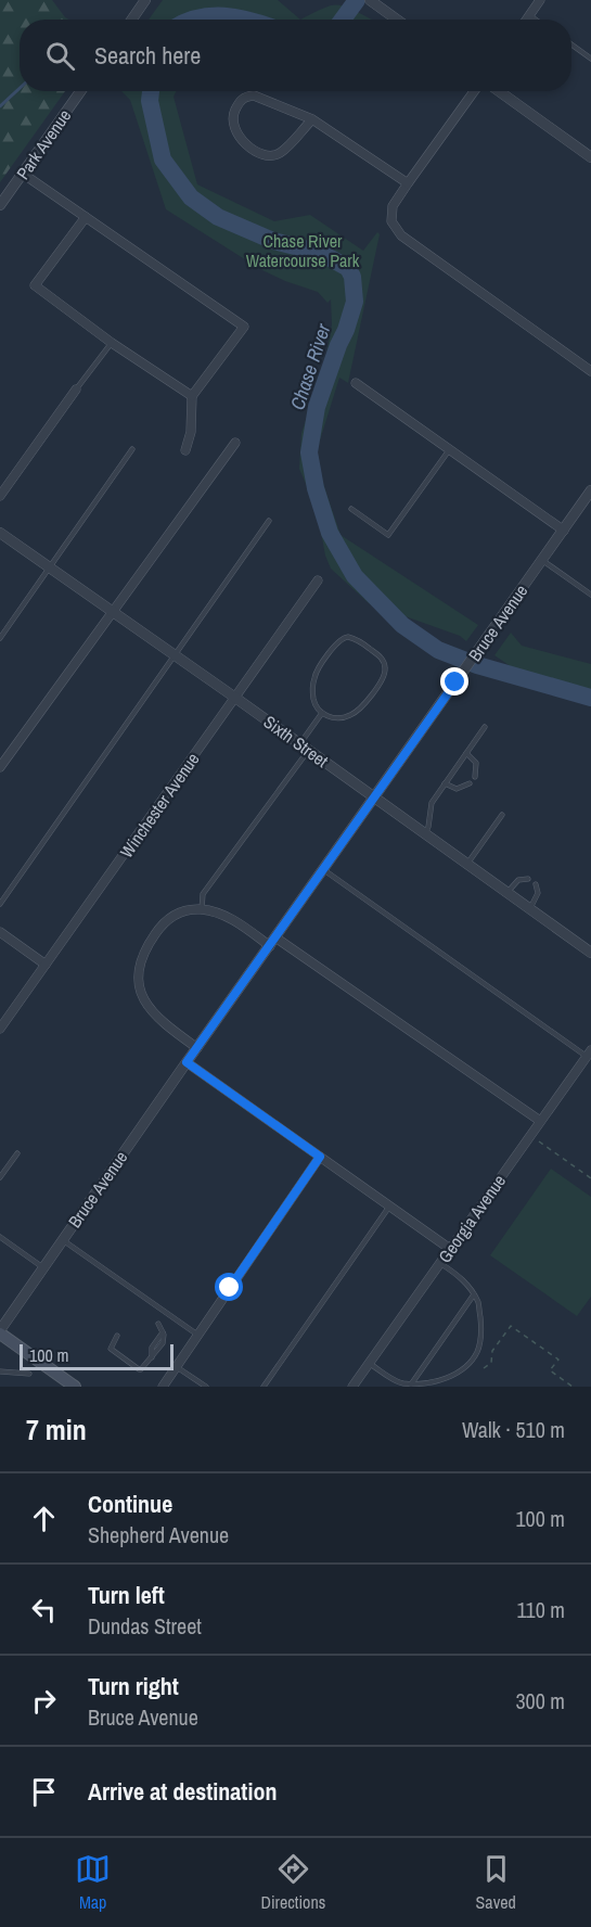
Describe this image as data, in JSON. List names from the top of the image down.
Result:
{
  "streets": {
    "street": [
      "Park Avenue",
      "Bruce Avenue",
      "Sixth Street",
      "Winchester Avenue",
      "Georgia Avenue"
    ]
  },
  "crossings": [
    ["Bruce Avenue", "Sixth Street"],
    ["Sixth Street", "Winchester Avenue"]
  ],
  "water": ["Chase River"],
  "parks": ["Chase River Watercourse Park"],
  "scale_bar": "100 m",
  "page": {
    "search": "Search here",
    "scale": "100 m",
    "heading": ["7 min", "Walk · 510 m"],
    "list": [
      ["Continue", "Shepherd Avenue", "100 m"],
      ["Turn left", "Dundas Street", "110 m"],
      ["Turn right", "Bruce Avenue", "300 m"],
      "Arrive at destination"
    ],
    "nav": ["Map", "Directions", "Saved"]
  }
}
